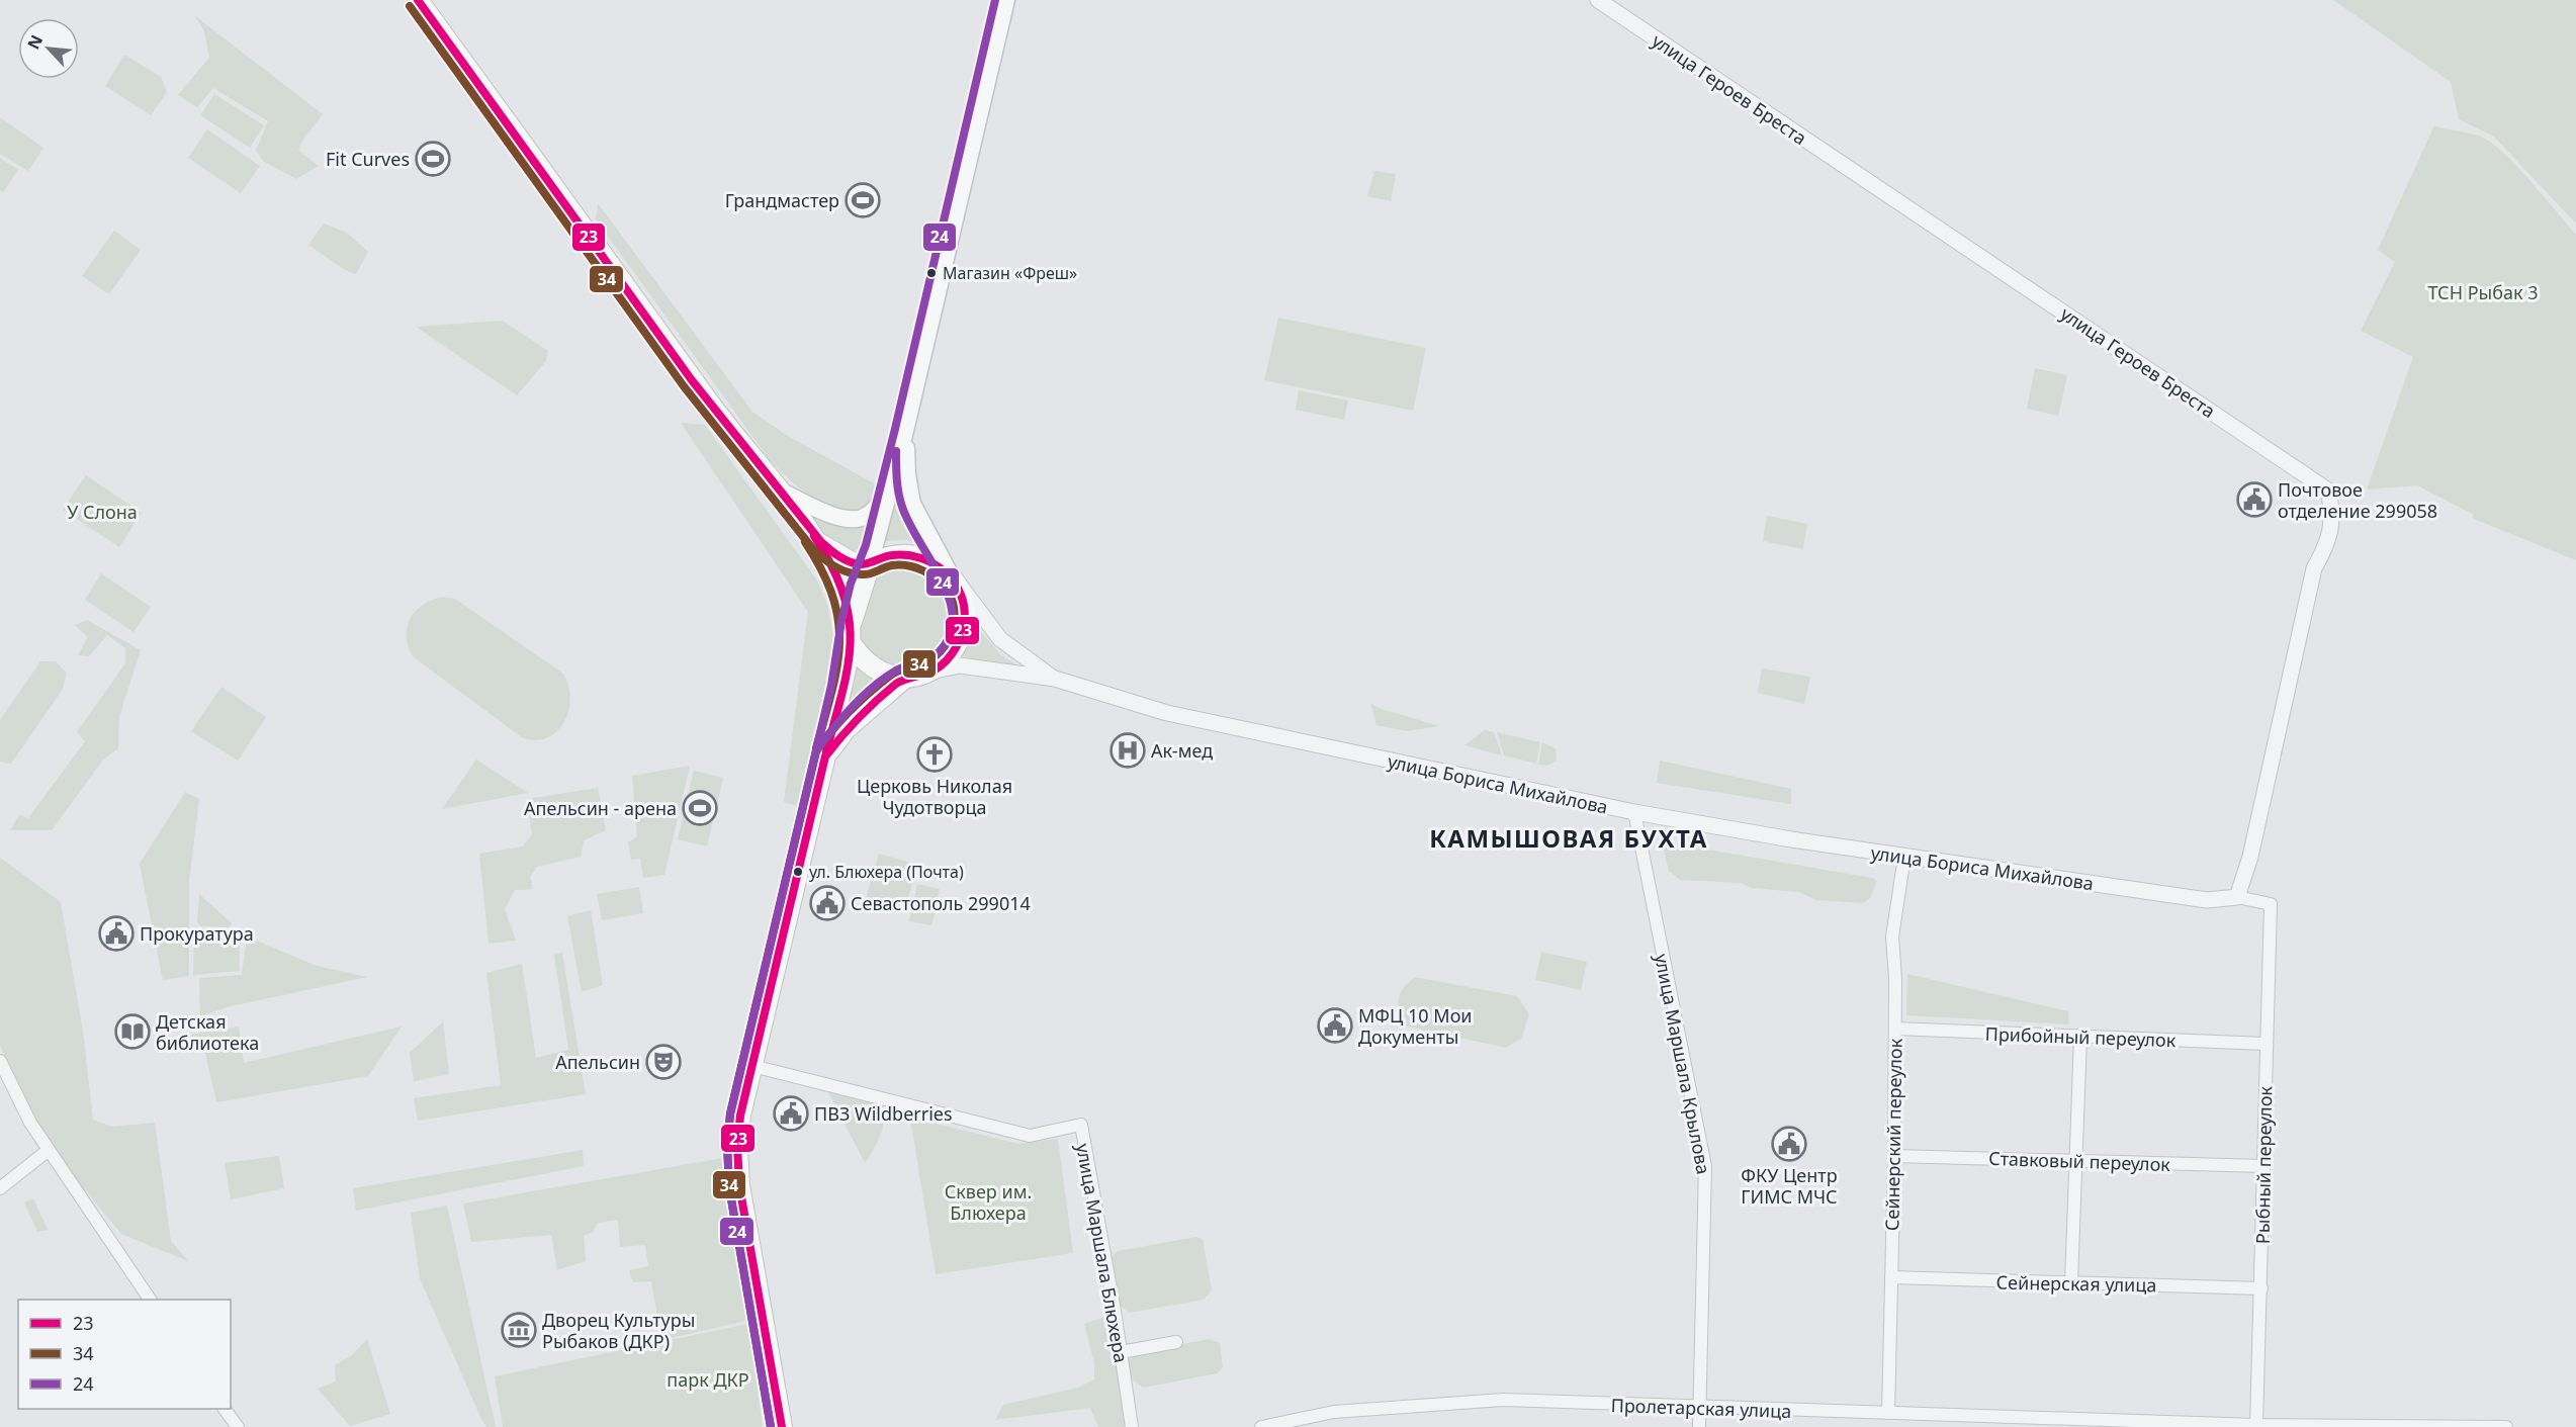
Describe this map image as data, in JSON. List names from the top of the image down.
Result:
{
  "streets": {
    "street": [
      "улица Героев Бреста",
      "улица Бориса Михайлова",
      "Прибойный переулок",
      "улица Маршала Крылова",
      "Сейнерский переулок",
      "Ставковый переулок",
      "Рыбный переулок",
      "улица Маршала Блюхера",
      "Сейнерская улица",
      "Пролетарская улица"
    ]
  },
  "crossings": [
    ["улица Героев Бреста", "улица Бориса Михайлова"],
    ["улица Бориса Михайлова", "улица Маршала Крылова"],
    ["улица Бориса Михайлова", "Сейнерский переулок"],
    ["улица Бориса Михайлова", "Рыбный переулок"],
    ["Прибойный переулок", "Сейнерский переулок"],
    ["Прибойный переулок", "Рыбный переулок"],
    ["улица Маршала Крылова", "Пролетарская улица"],
    ["Сейнерский переулок", "Ставковый переулок"],
    ["Сейнерский переулок", "Сейнерская улица"],
    ["Сейнерский переулок", "Пролетарская улица"],
    ["Ставковый переулок", "Рыбный переулок"],
    ["Рыбный переулок", "Сейнерская улица"],
    ["Рыбный переулок", "Пролетарская улица"]
  ],
  "districts": ["КАМЫШОВАЯ БУХТА"],
  "parks": [
    "ТСН Рыбак 3",
    "У Слона",
    "Сквер им. Блюхера",
    "парк ДКР"
  ],
  "places": {
    "sports": ["Fit Curves", "Грандмастер", "Апельсин - арена"],
    "other": ["Магазин «Фреш»", "ул. Блюхера (Почта)"],
    "public building": [
      "Почтовое отделение 299058",
      "Севастополь 299014",
      "Прокуратура",
      "МФЦ 10 Мои Документы",
      "ПВЗ Wildberries",
      "ФКУ Центр ГИМС МЧС"
    ],
    "hospital": ["Ак-мед"],
    "church": ["Церковь Николая Чудотворца"],
    "library": ["Детская библиотека"],
    "theatre": ["Апельсин"],
    "museum": ["Дворец Культуры Рыбаков (ДКР)"]
  },
  "lines": ["transit line 23", "transit line 24", "transit line 34"],
  "legend": ["23", "34", "24"],
  "north": "top left"
}
